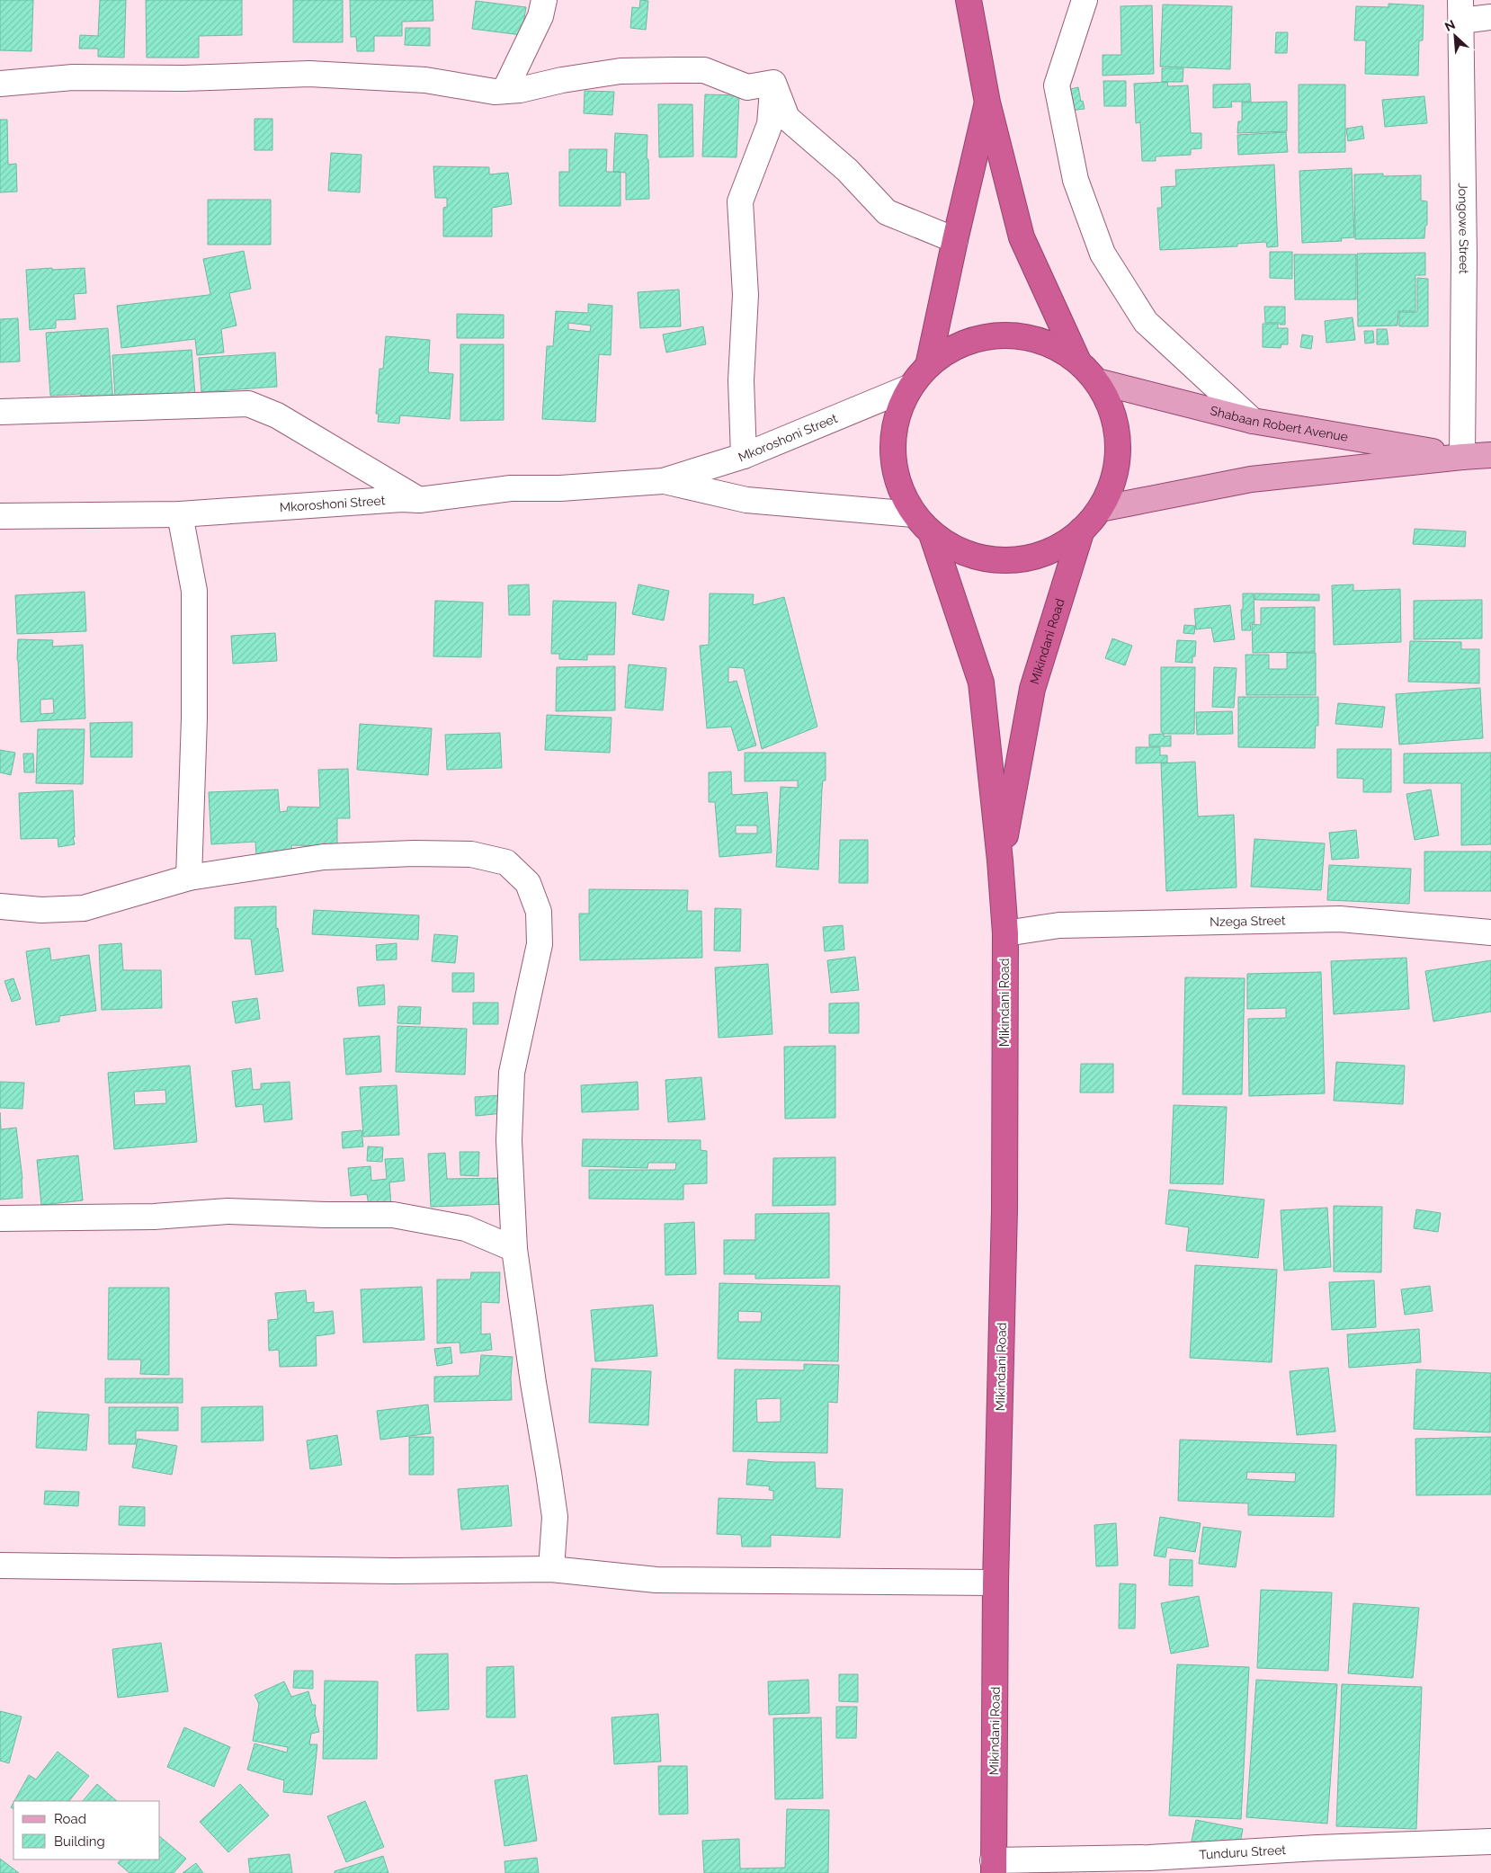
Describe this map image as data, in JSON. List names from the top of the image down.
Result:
{
  "streets": {
    "highway": ["Mikindani Road"],
    "main road": ["Shabaan Robert Avenue"],
    "street": [
      "Jongowe Street",
      "Mkoroshoni Street",
      "Nzega Street",
      "Tunduru Street"
    ]
  },
  "crossings": [
    ["Jongowe Street", "Shabaan Robert Avenue"],
    ["Mikindani Road", "Nzega Street"],
    ["Mikindani Road", "Tunduru Street"]
  ],
  "legend": ["Road", "Building"],
  "north": "top left"
}
